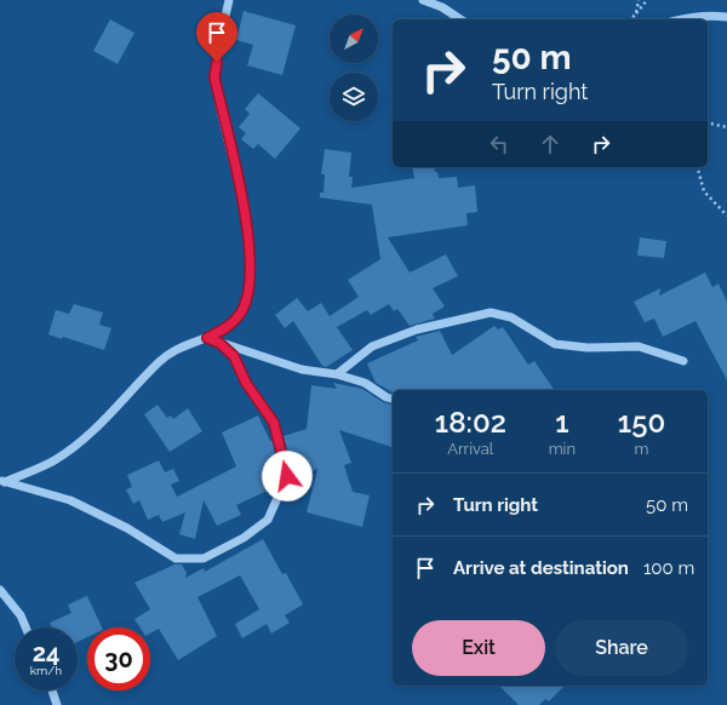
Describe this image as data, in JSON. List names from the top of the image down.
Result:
{
  "north": "top right",
  "page": {
    "turn": ["50 m", "Turn right"],
    "eta": [
      "18:02",
      "Arrival",
      "1",
      "min",
      "150",
      "m"
    ],
    "list": [
      {
        "name": "Turn right",
        "value": "50 m"
      },
      {
        "name": "Arrive at destination",
        "value": "100 m"
      }
    ],
    "buttons": ["Exit", "Share"],
    "speed": "24 km/h",
    "limit": "30"
  }
}
